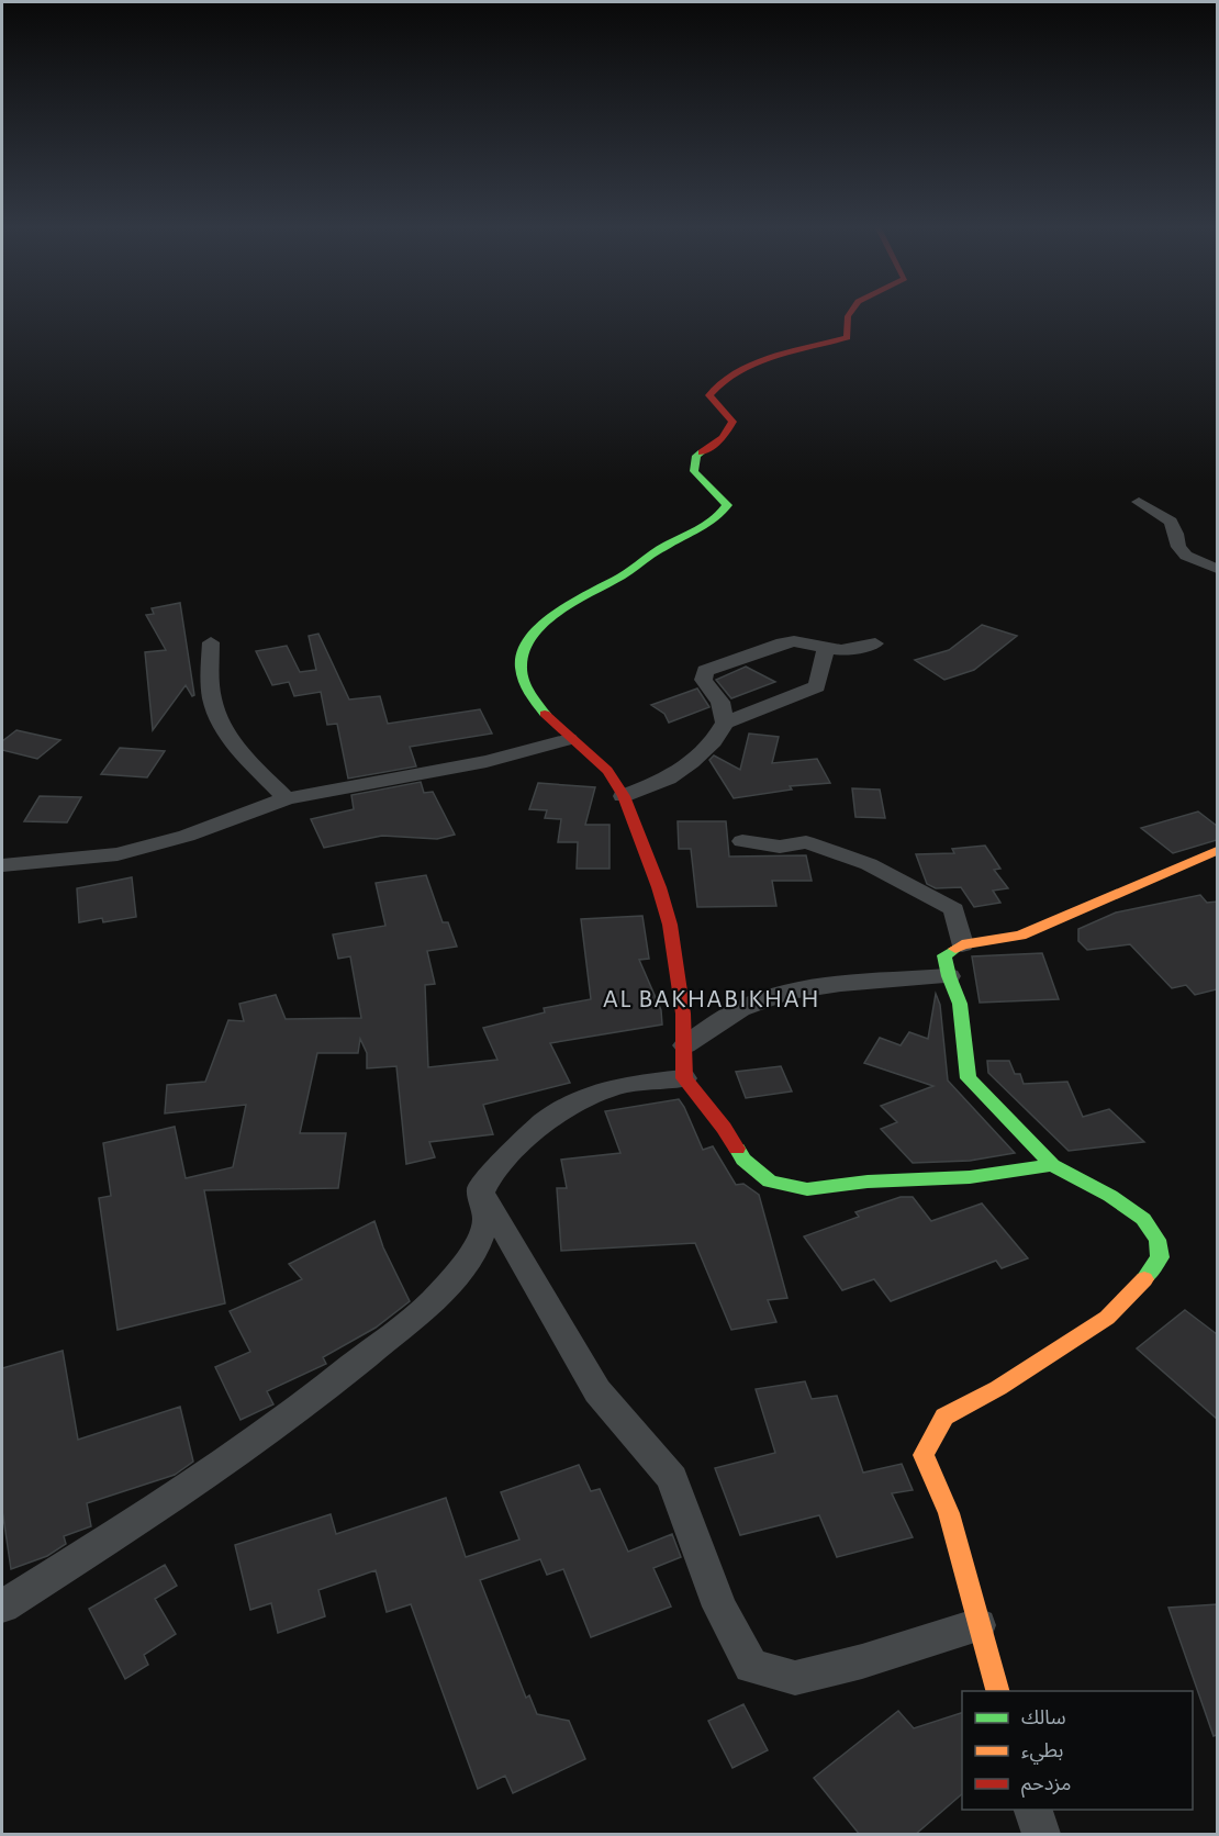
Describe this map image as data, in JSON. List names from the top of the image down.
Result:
{
  "districts": ["AL BAKHABIKHAH"],
  "legend": ["سالك", "بطيء", "مزدحم"]
}
